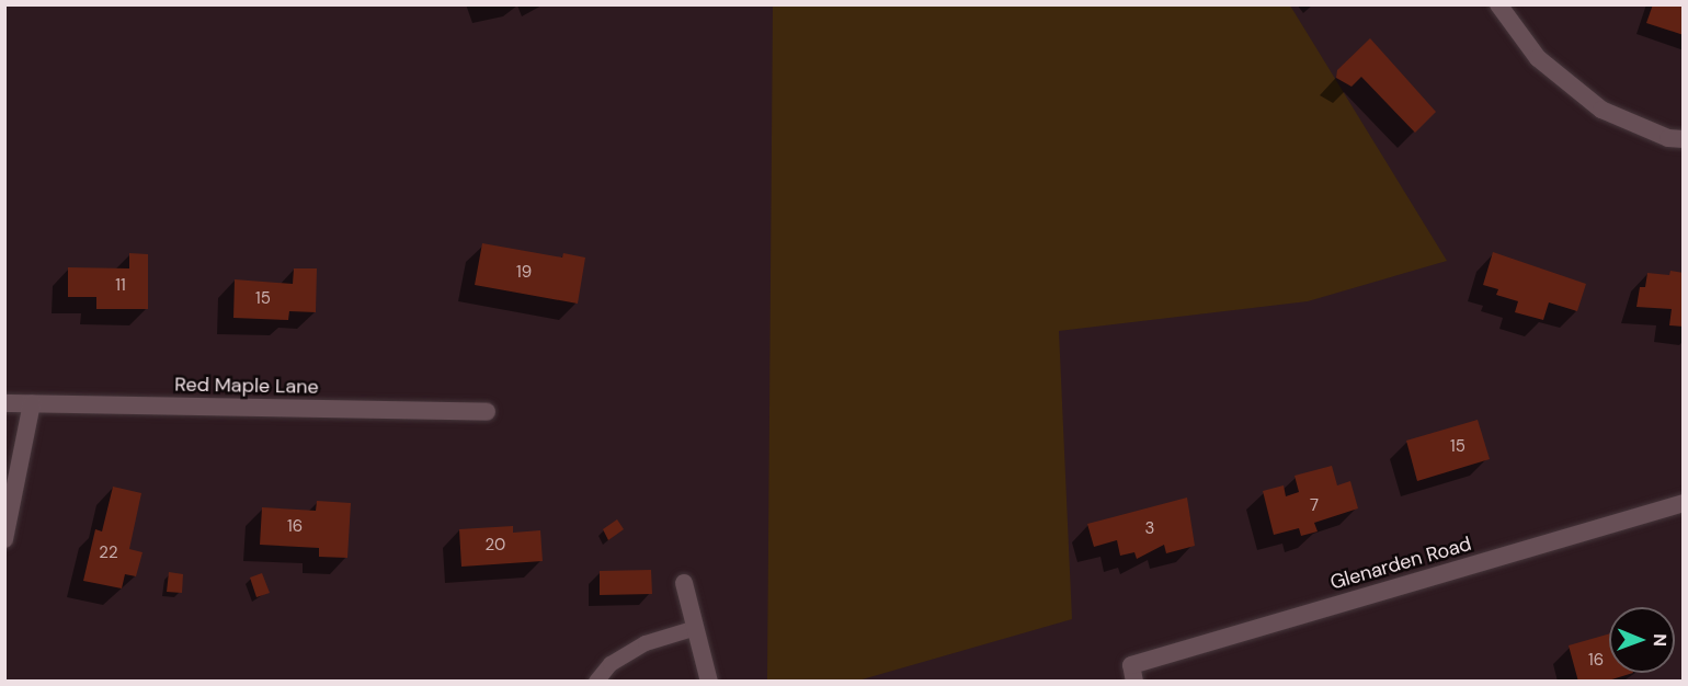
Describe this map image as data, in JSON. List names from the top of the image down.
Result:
{
  "streets": {
    "street": ["Red Maple Lane", "Glenarden Road"]
  },
  "house_numbers": [
    "19",
    "11",
    "15",
    "15",
    "7",
    "16",
    "3",
    "20",
    "22",
    "16"
  ],
  "north": "right"
}
